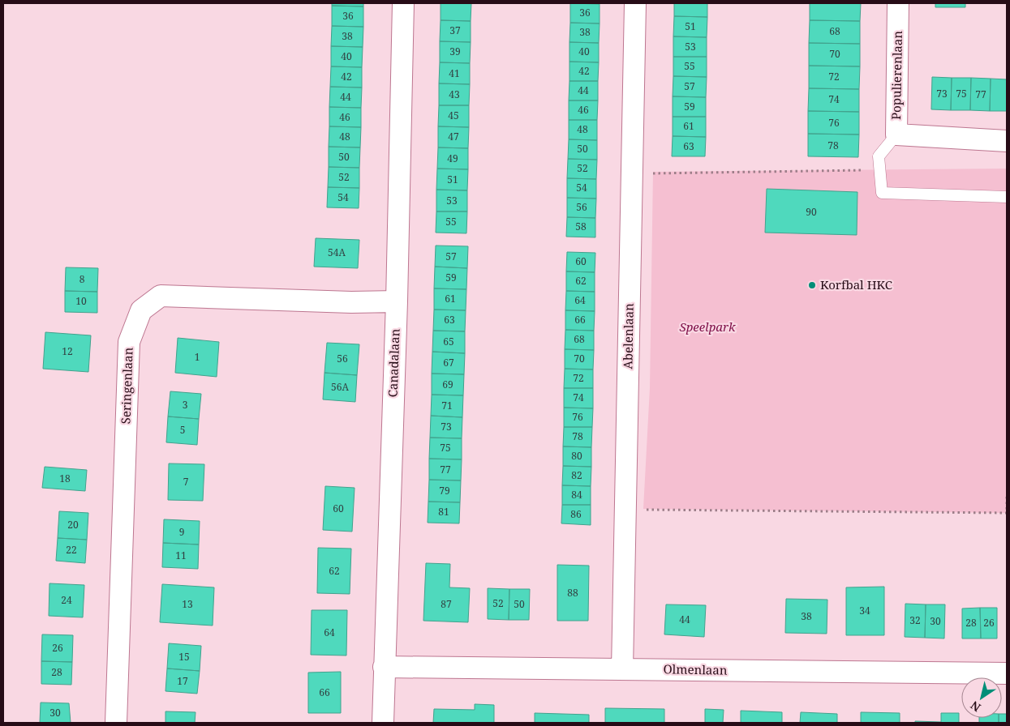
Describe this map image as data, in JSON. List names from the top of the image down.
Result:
{
  "streets": {
    "street": [
      "Populierenlaan",
      "Abelenlaan",
      "Canadalaan",
      "Seringenlaan",
      "Olmenlaan"
    ]
  },
  "crossings": [
    ["Abelenlaan", "Olmenlaan"],
    ["Canadalaan", "Seringenlaan"],
    ["Canadalaan", "Olmenlaan"]
  ],
  "parks": ["Speelpark"],
  "places": ["Korfbal HKC"],
  "house_numbers": [
    "36",
    "36",
    "51",
    "37",
    "68",
    "38",
    "38",
    "53",
    "39",
    "40",
    "70",
    "40",
    "55",
    "42",
    "41",
    "42",
    "72",
    "57",
    "44",
    "73",
    "75",
    "43",
    "77",
    "44",
    "74",
    "59",
    "46",
    "45",
    "46",
    "76",
    "61",
    "48",
    "48",
    "47",
    "78",
    "63",
    "50",
    "50",
    "49",
    "52",
    "52",
    "51",
    "54",
    "54",
    "53",
    "56",
    "90",
    "55",
    "58",
    "54A",
    "57",
    "60",
    "59",
    "8",
    "62",
    "61",
    "64",
    "10",
    "63",
    "66",
    "68",
    "65",
    "12",
    "1",
    "56",
    "70",
    "67",
    "72",
    "69",
    "56A",
    "74",
    "3",
    "71",
    "76",
    "73",
    "5",
    "78",
    "75",
    "80",
    "77",
    "82",
    "18",
    "7",
    "79",
    "84",
    "60",
    "81",
    "86",
    "20",
    "9",
    "22",
    "11",
    "62",
    "88",
    "24",
    "52",
    "13",
    "87",
    "50",
    "34",
    "38",
    "44",
    "32",
    "30",
    "28",
    "26",
    "64",
    "26",
    "15",
    "28",
    "17",
    "66",
    "30"
  ],
  "north": "bottom left"
}
